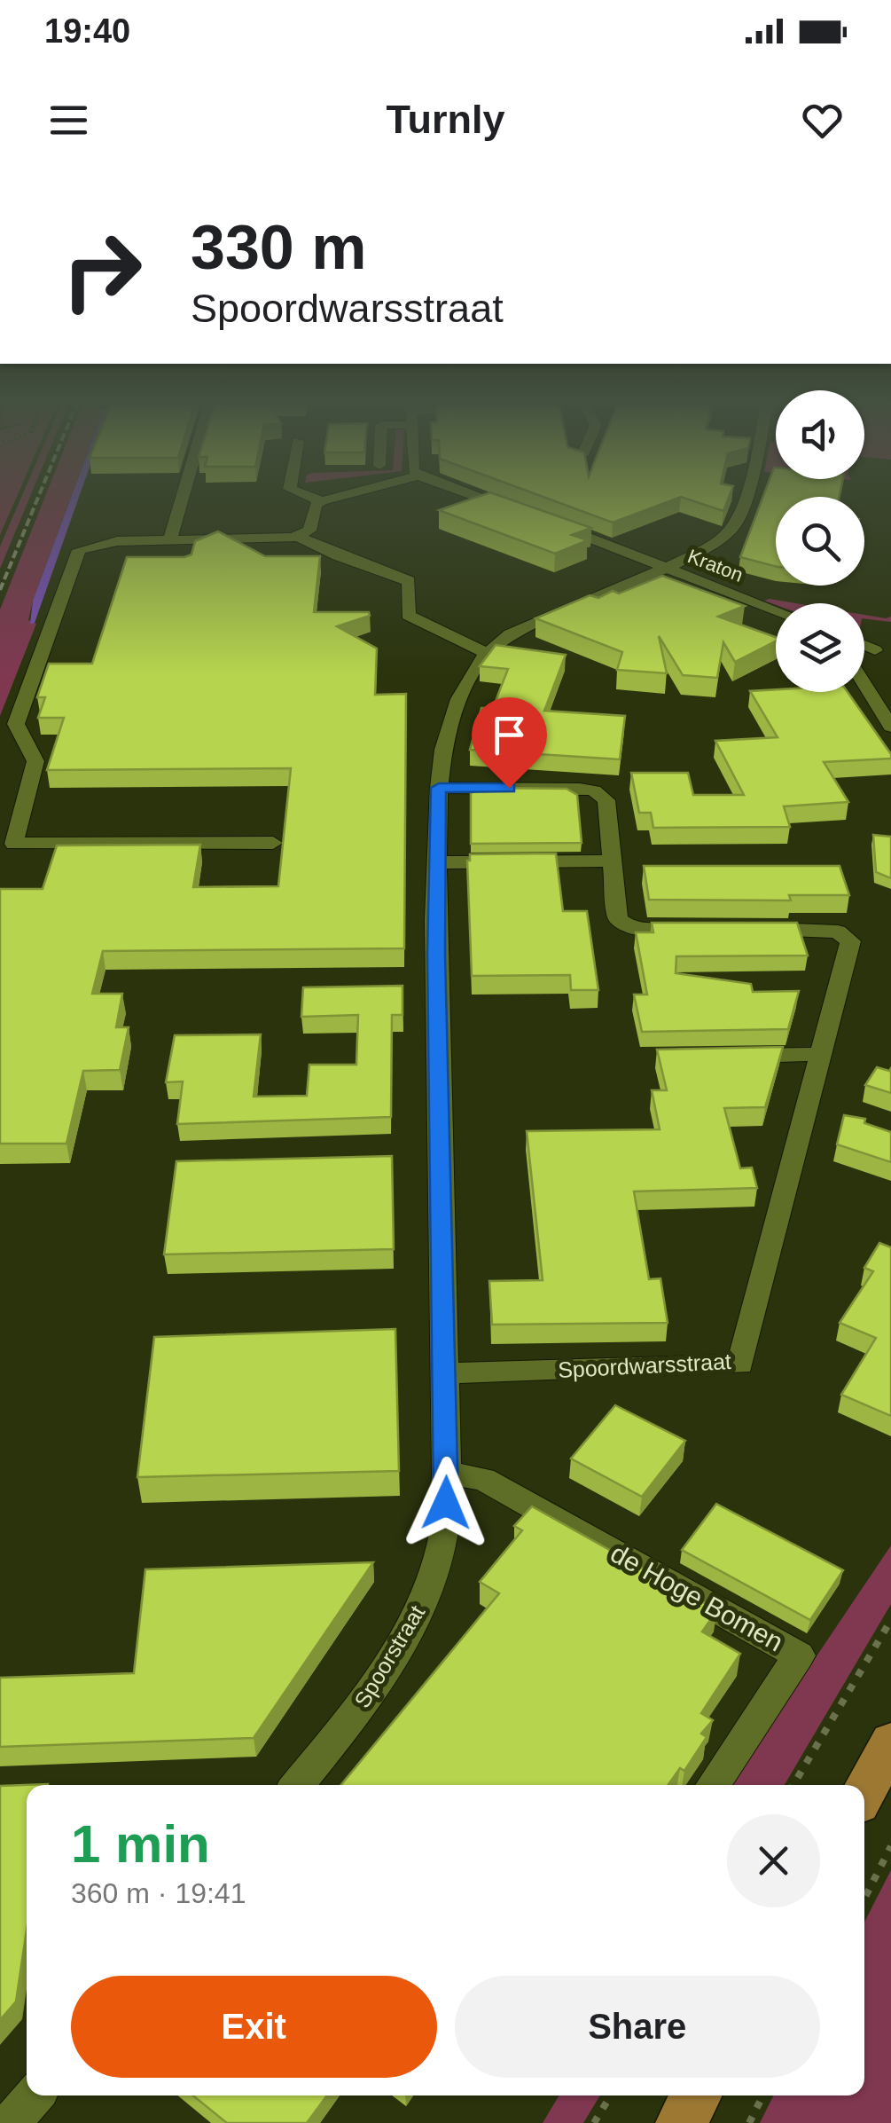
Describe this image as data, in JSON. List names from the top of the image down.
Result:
{
  "streets": {
    "street": [
      "Kraton",
      "Spoordwarsstraat",
      "de Hoge Bomen",
      "Spoorstraat"
    ]
  },
  "crossings": [
    ["Kraton", "Spoorstraat"],
    ["Spoordwarsstraat", "Spoorstraat"],
    ["de Hoge Bomen", "Spoorstraat"]
  ],
  "page": {
    "status": "19:40",
    "header": "Turnly",
    "turn": ["330 m", "Spoordwarsstraat"],
    "heading": ["1 min", "360 m · 19:41"],
    "buttons": ["Exit", "Share"]
  }
}
